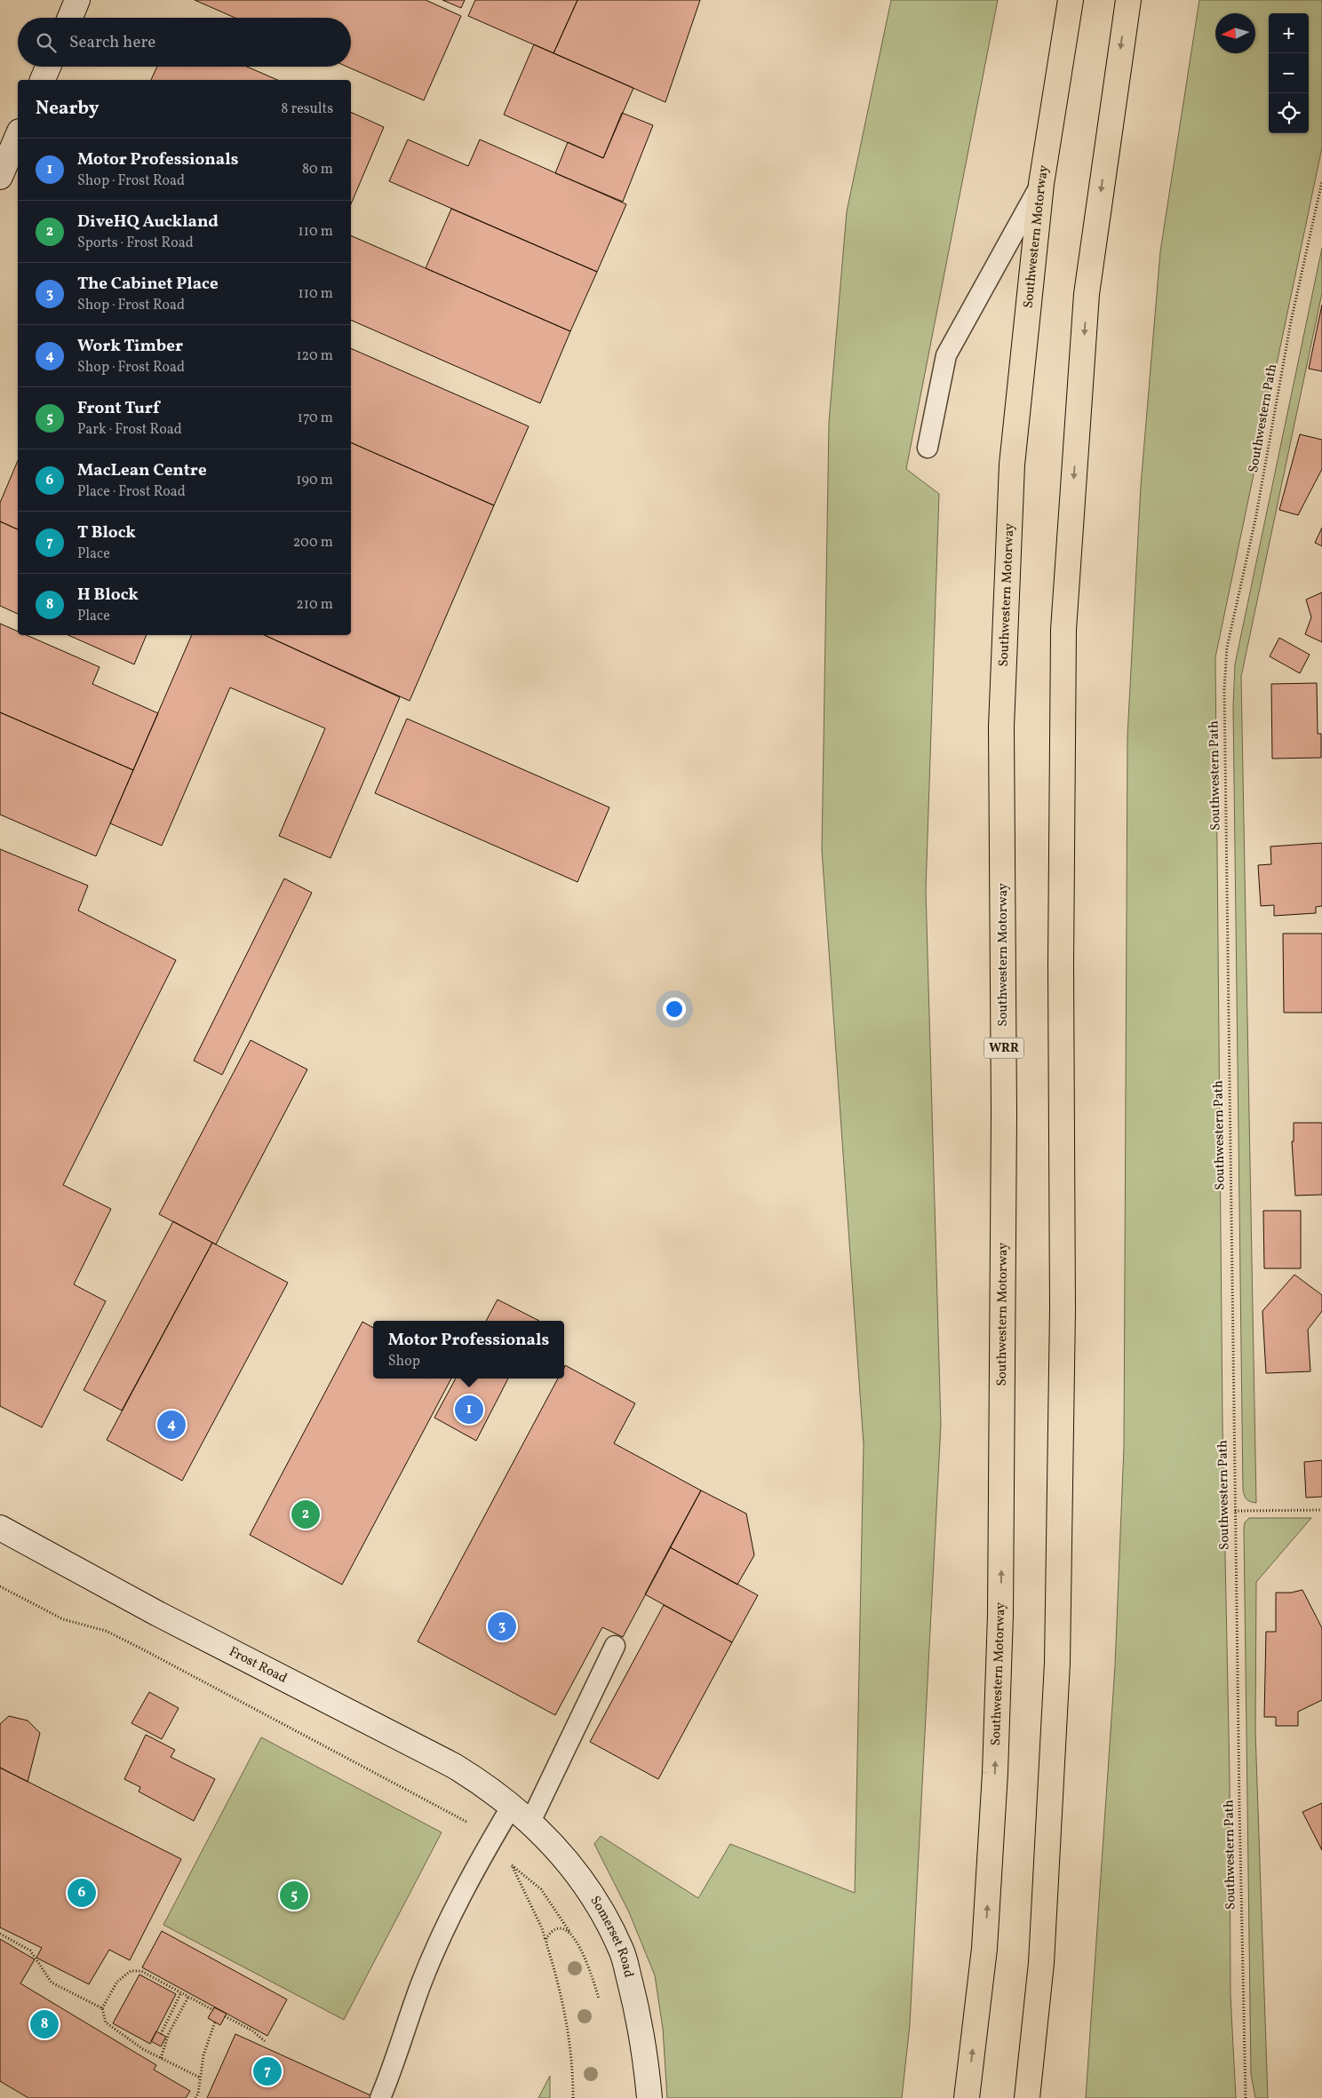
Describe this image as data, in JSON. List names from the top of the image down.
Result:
{
  "streets": {
    "highway": ["Southwestern Motorway", "WRR"],
    "main road": ["Frost Road", "Somerset Road"],
    "path": ["Southwestern Path"]
  },
  "crossings": [
    ["Frost Road", "Somerset Road"]
  ],
  "north": "left",
  "page": {
    "map_buttons": ["+", "−"],
    "search": "Search here",
    "heading": ["Nearby", "8 results"],
    "list": [
      {
        "mark": "1",
        "name": "Motor Professionals",
        "note": "Shop · Frost Road",
        "value": "80 m"
      },
      {
        "mark": "2",
        "name": "DiveHQ Auckland",
        "note": "Sports · Frost Road",
        "value": "110 m"
      },
      {
        "mark": "3",
        "name": "The Cabinet Place",
        "note": "Shop · Frost Road",
        "value": "110 m"
      },
      {
        "mark": "4",
        "name": "Work Timber",
        "note": "Shop · Frost Road",
        "value": "120 m"
      },
      {
        "mark": "5",
        "name": "Front Turf",
        "note": "Park · Frost Road",
        "value": "170 m"
      },
      {
        "mark": "6",
        "name": "MacLean Centre",
        "note": "Place · Frost Road",
        "value": "190 m"
      },
      {
        "mark": "7",
        "name": "T Block",
        "note": "Place",
        "value": "200 m"
      },
      {
        "mark": "8",
        "name": "H Block",
        "note": "Place",
        "value": "210 m"
      }
    ],
    "popup": ["Motor Professionals", "Shop"],
    "pins": [
      "1",
      "4",
      "2",
      "3",
      "6",
      "5",
      "8",
      "7"
    ]
  }
}
